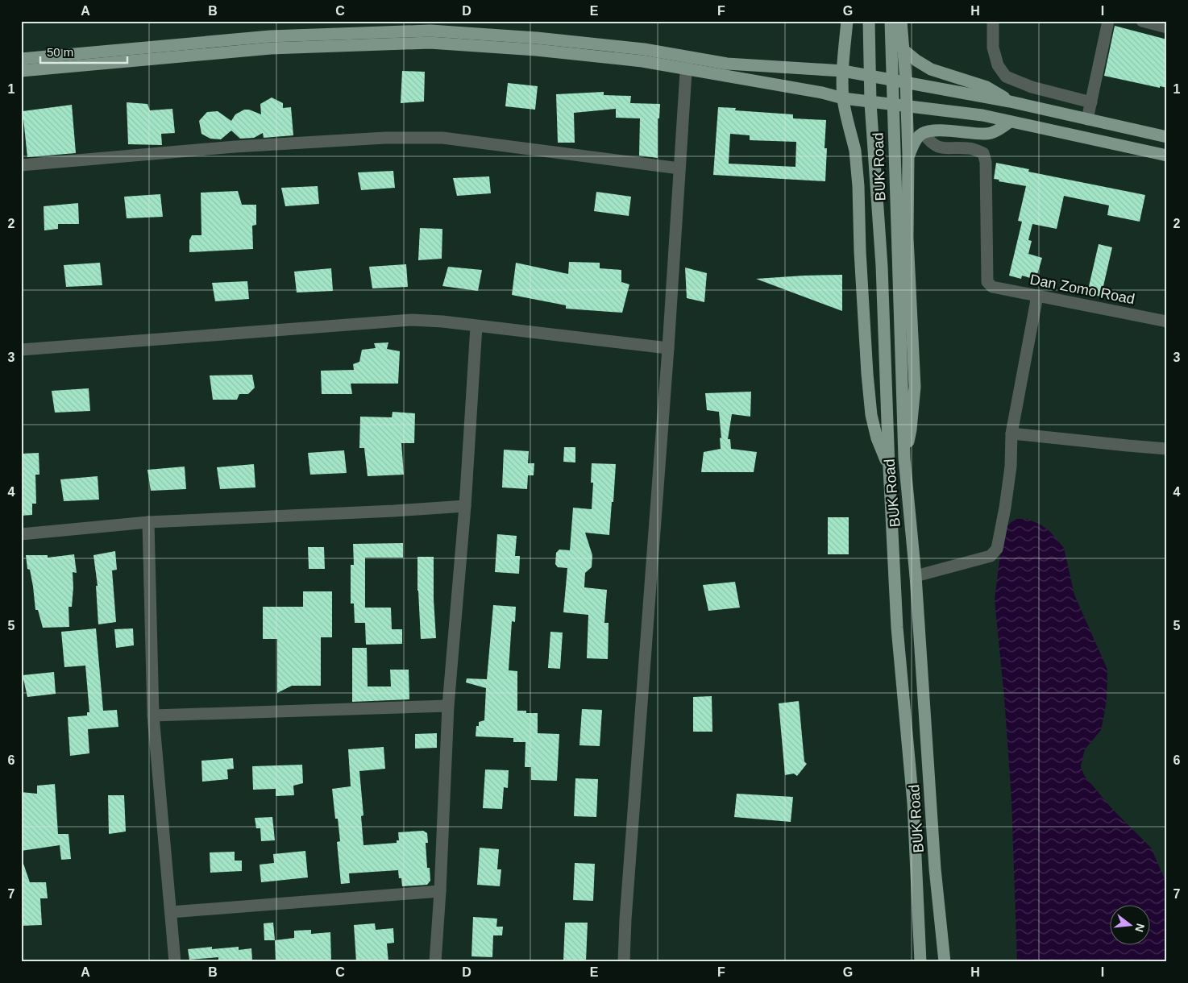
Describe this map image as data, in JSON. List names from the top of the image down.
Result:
{
  "streets": {
    "main road": ["BUK Road"],
    "street": ["Dan Zomo Road"]
  },
  "scale_bar": "50 m",
  "north": "right",
  "grid": {
    "columns": [
      "A",
      "B",
      "C",
      "D",
      "E",
      "F",
      "G",
      "H",
      "I"
    ],
    "rows": [
      "1",
      "2",
      "3",
      "4",
      "5",
      "6",
      "7"
    ]
  }
}
